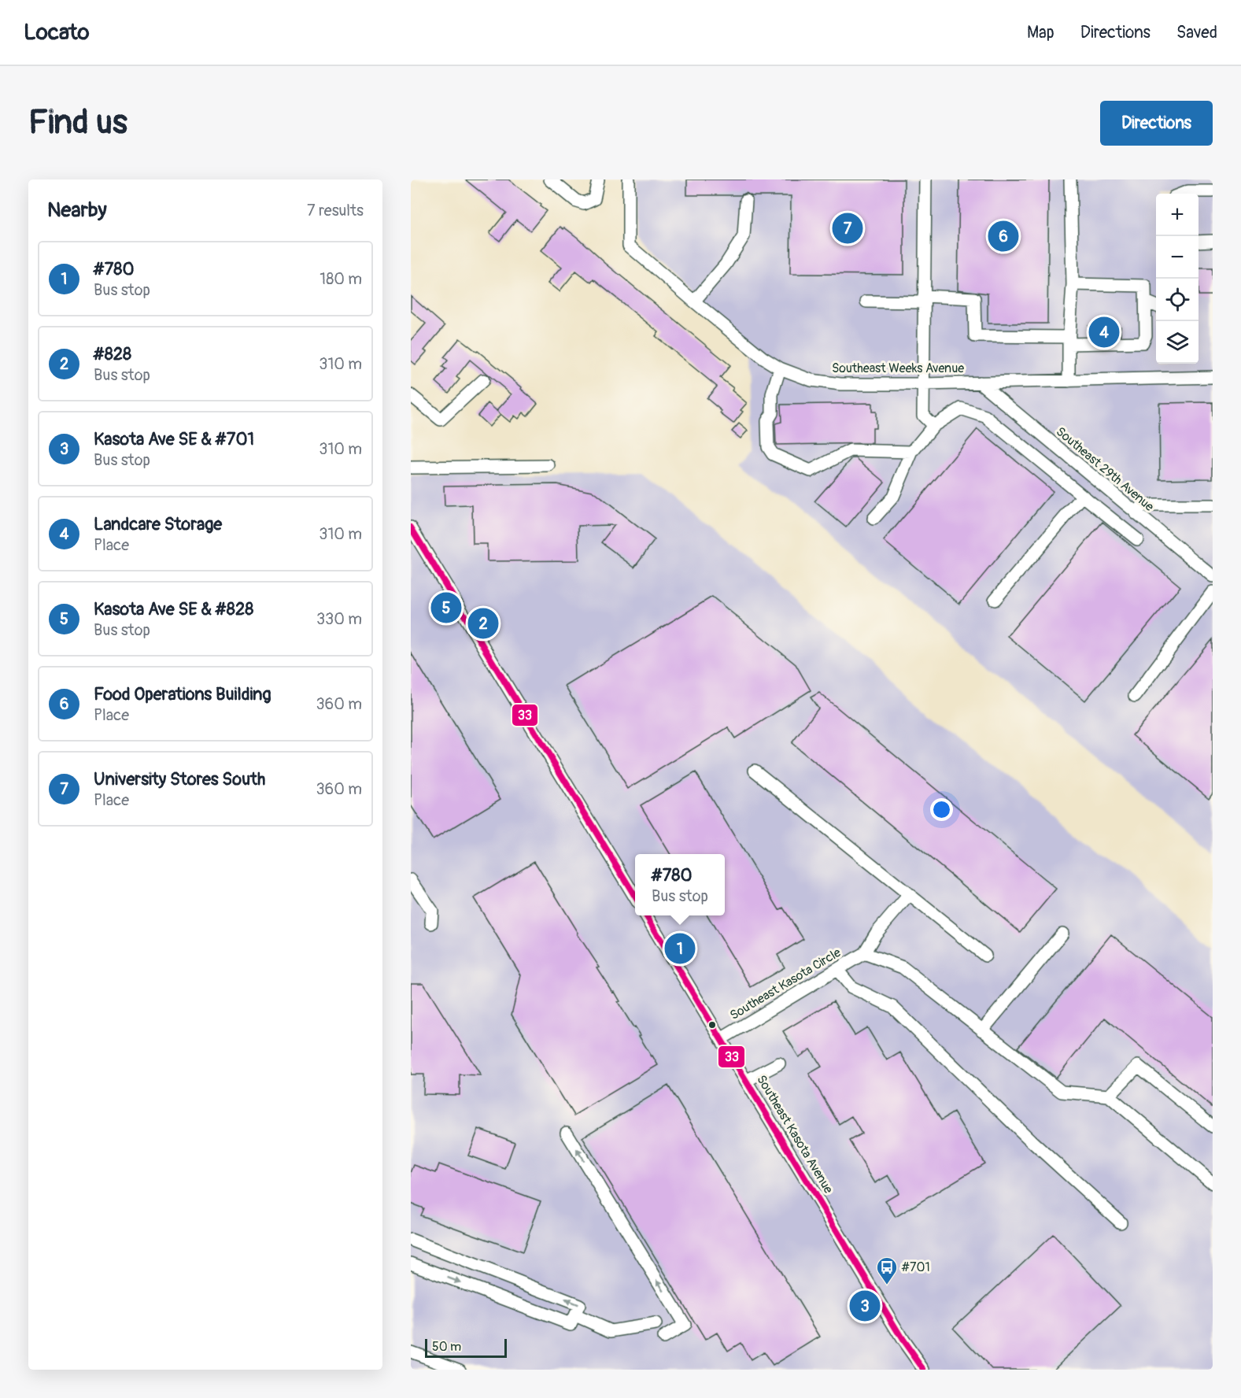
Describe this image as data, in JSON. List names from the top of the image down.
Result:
{
  "streets": {
    "street": [
      "Southeast Weeks Avenue",
      "Southeast 29th Avenue",
      "Southeast Kasota Circle",
      "Southeast Kasota Avenue"
    ]
  },
  "crossings": [
    ["Southeast Weeks Avenue", "Southeast 29th Avenue"],
    ["Southeast Kasota Circle", "Southeast Kasota Avenue"]
  ],
  "places": {
    "bus stop": ["#701"]
  },
  "lines": ["transit line 33"],
  "scale_bar": "50 m",
  "page": {
    "header": "Locato",
    "nav": ["Map", "Directions", "Saved"],
    "buttons": "Directions",
    "title": "Find us",
    "heading": ["Nearby", "7 results"],
    "map_buttons": ["+", "−"],
    "pins": [
      "7",
      "6",
      "4",
      "5",
      "2",
      "1",
      "3"
    ],
    "list": [
      {
        "mark": "1",
        "name": "#780",
        "note": "Bus stop",
        "value": "180 m"
      },
      {
        "mark": "2",
        "name": "#828",
        "note": "Bus stop",
        "value": "310 m"
      },
      {
        "mark": "3",
        "name": "Kasota Ave SE & #701",
        "note": "Bus stop",
        "value": "310 m"
      },
      {
        "mark": "4",
        "name": "Landcare Storage",
        "note": "Place",
        "value": "310 m"
      },
      {
        "mark": "5",
        "name": "Kasota Ave SE & #828",
        "note": "Bus stop",
        "value": "330 m"
      },
      {
        "mark": "6",
        "name": "Food Operations Building",
        "note": "Place",
        "value": "360 m"
      },
      {
        "mark": "7",
        "name": "University Stores South",
        "note": "Place",
        "value": "360 m"
      }
    ],
    "popup": ["#780", "Bus stop"],
    "scale": "50 m"
  }
}
